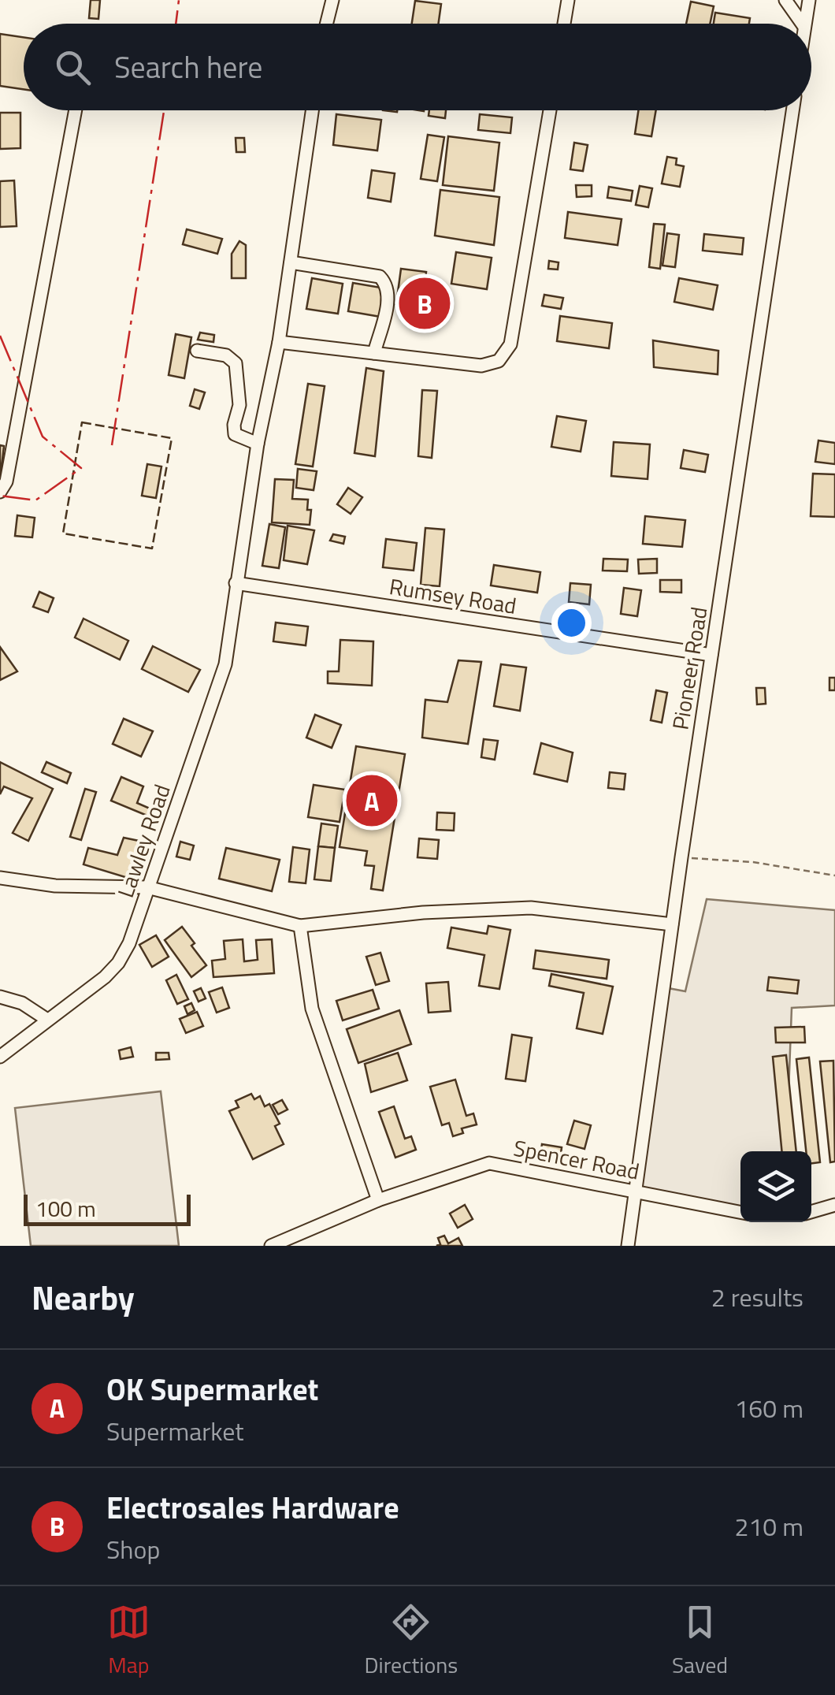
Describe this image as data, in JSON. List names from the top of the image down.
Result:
{
  "streets": {
    "street": [
      "Rumsey Road",
      "Pioneer Road",
      "Lawley Road",
      "Spencer Road"
    ]
  },
  "crossings": [
    ["Rumsey Road", "Pioneer Road"],
    ["Rumsey Road", "Lawley Road"],
    ["Pioneer Road", "Spencer Road"]
  ],
  "scale_bar": "100 m",
  "page": {
    "search": "Search here",
    "pins": ["B", "A"],
    "scale": "100 m",
    "heading": ["Nearby", "2 results"],
    "list": [
      {
        "mark": "A",
        "name": "OK Supermarket",
        "note": "Supermarket",
        "value": "160 m"
      },
      {
        "mark": "B",
        "name": "Electrosales Hardware",
        "note": "Shop",
        "value": "210 m"
      }
    ],
    "nav": ["Map", "Directions", "Saved"]
  }
}
